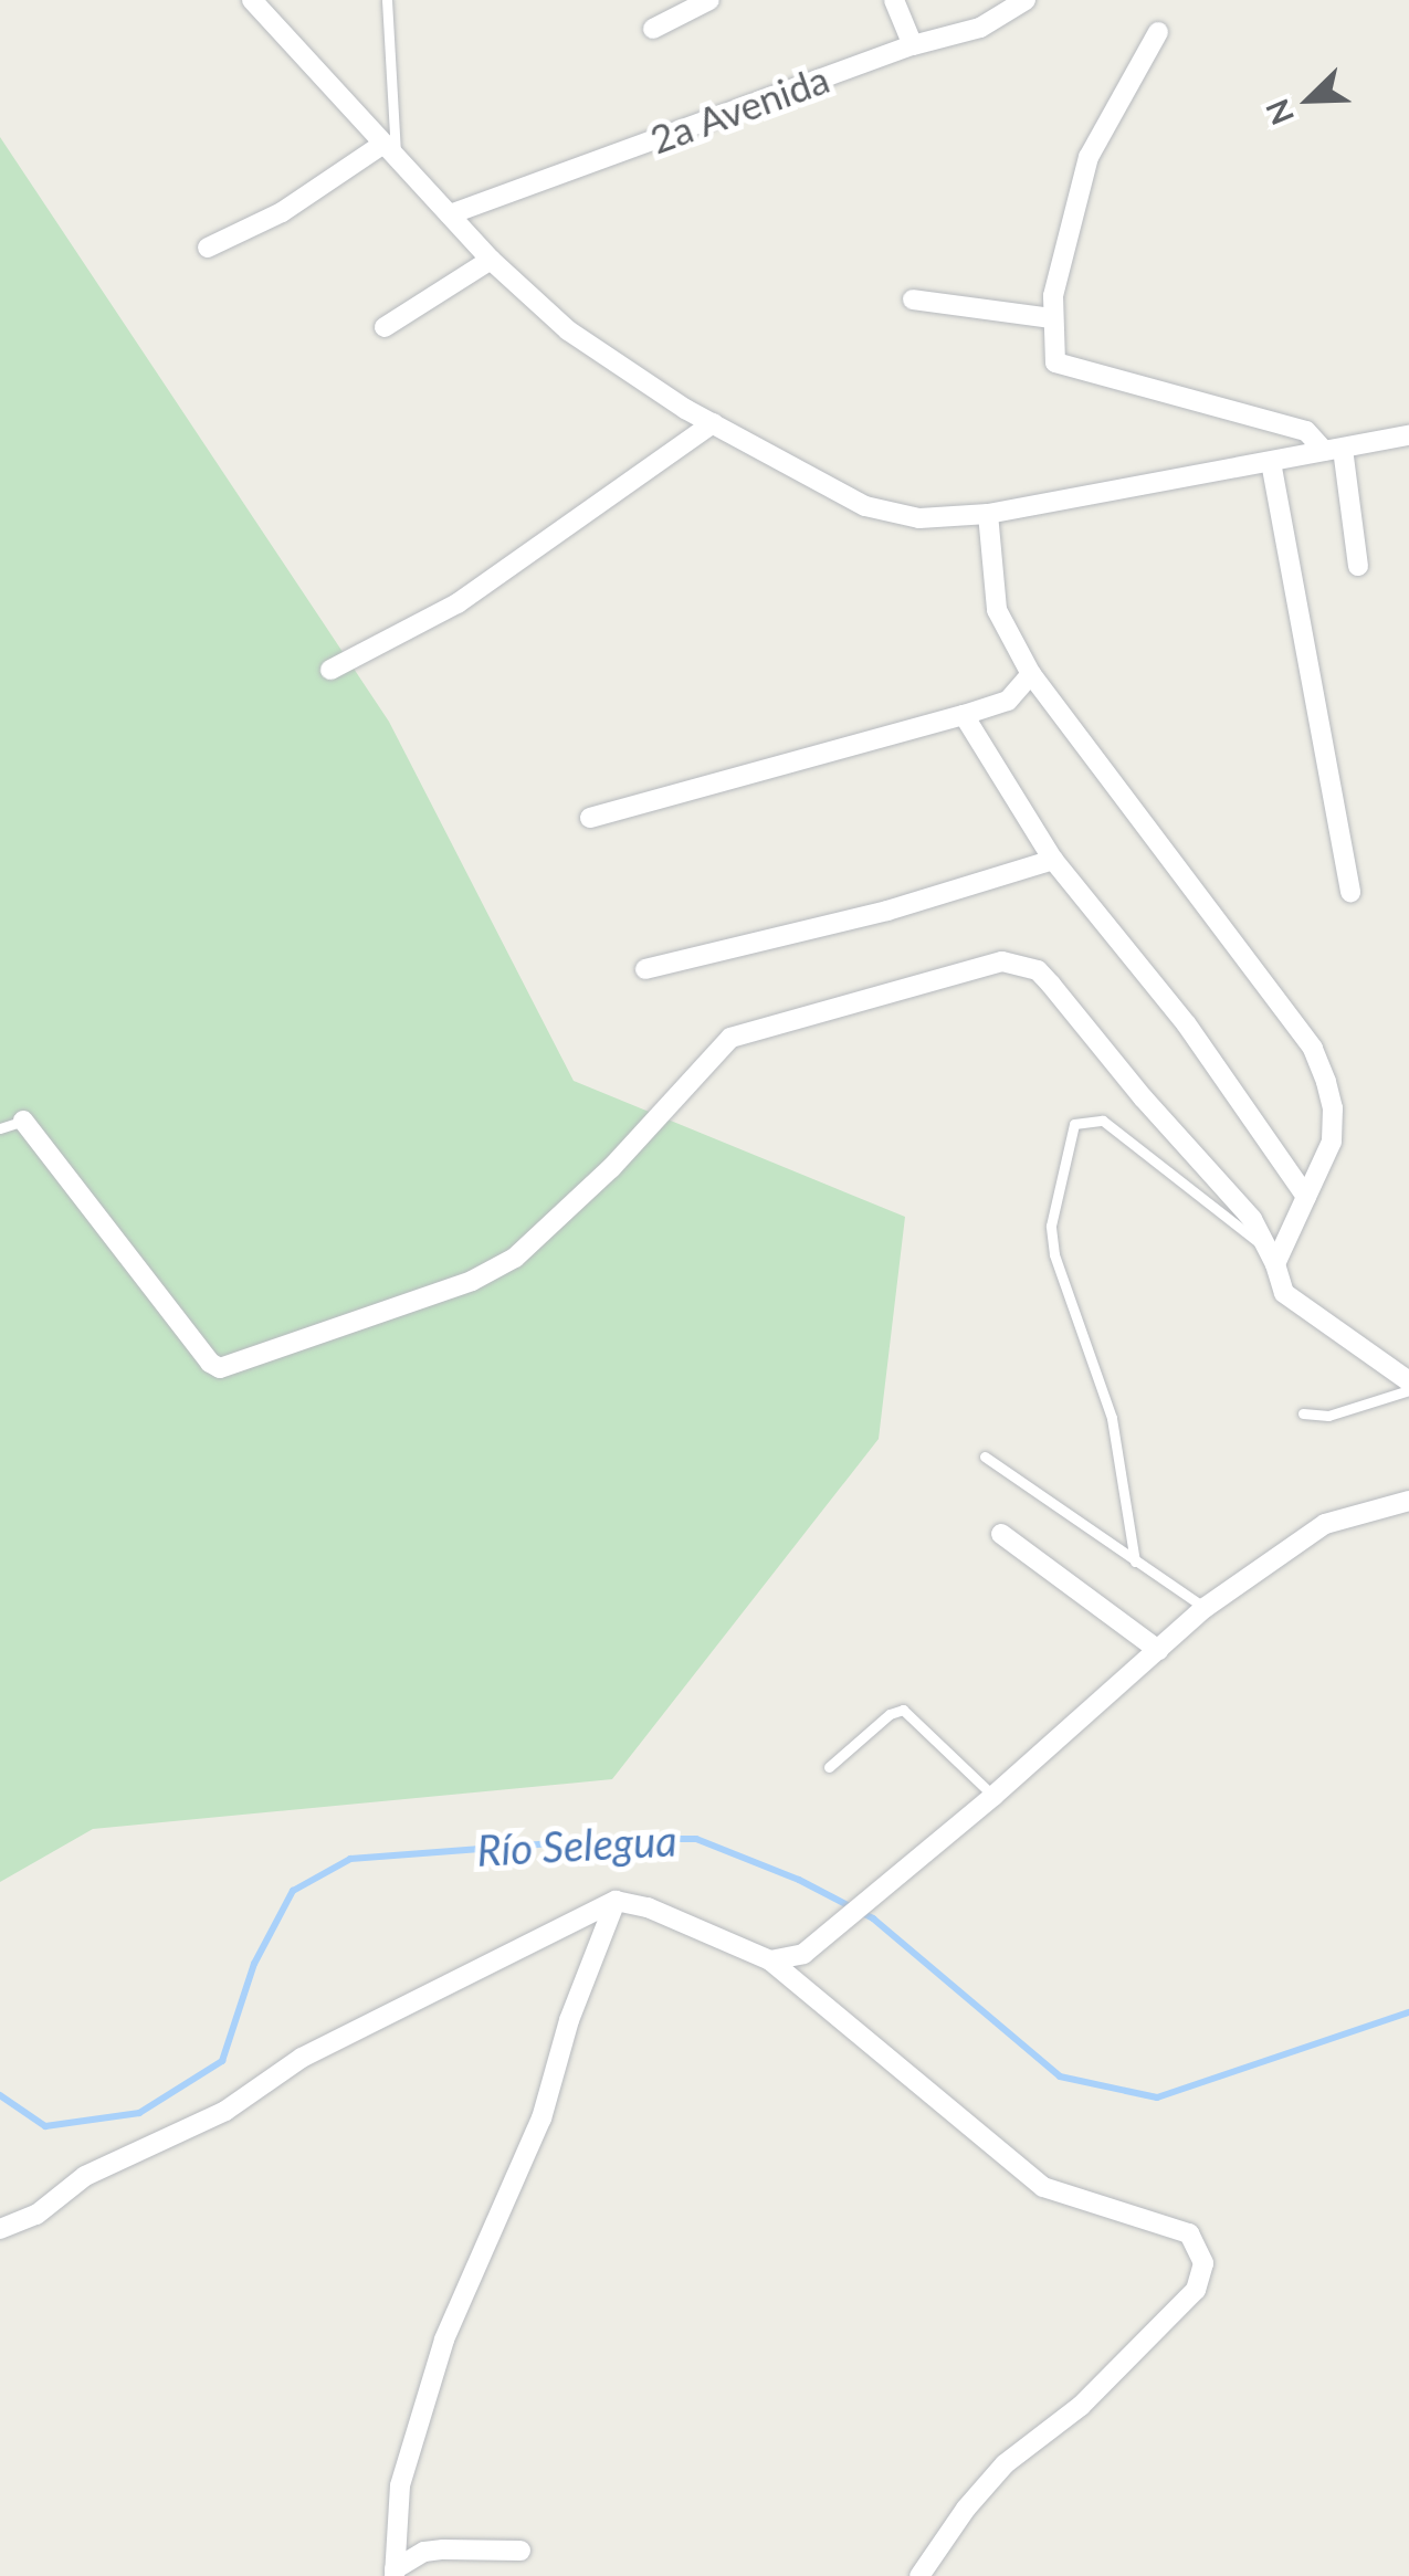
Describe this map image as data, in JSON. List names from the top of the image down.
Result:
{
  "streets": {
    "street": ["2a Avenida"]
  },
  "water": ["Río Selegua"],
  "north": "bottom left"
}
